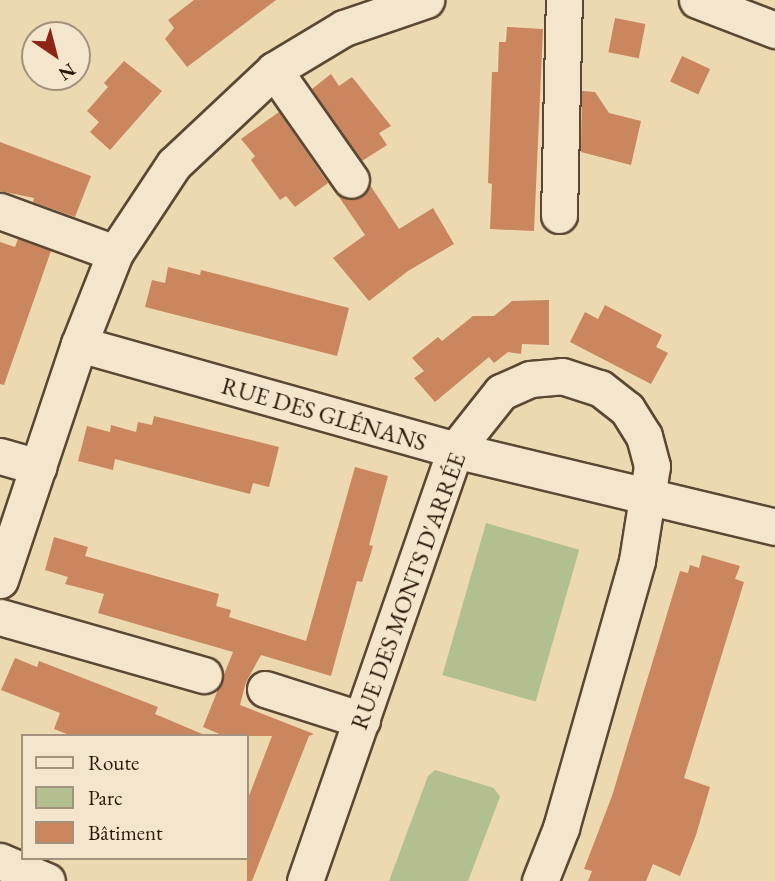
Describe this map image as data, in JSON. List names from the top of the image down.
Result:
{
  "streets": {
    "street": ["RUE DES GLÉNANS", "RUE DES MONTS D'ARRÉE"]
  },
  "crossings": [
    ["RUE DES GLÉNANS", "RUE DES MONTS D'ARRÉE"]
  ],
  "legend": ["Route", "Parc", "Bâtiment"],
  "north": "bottom right"
}
